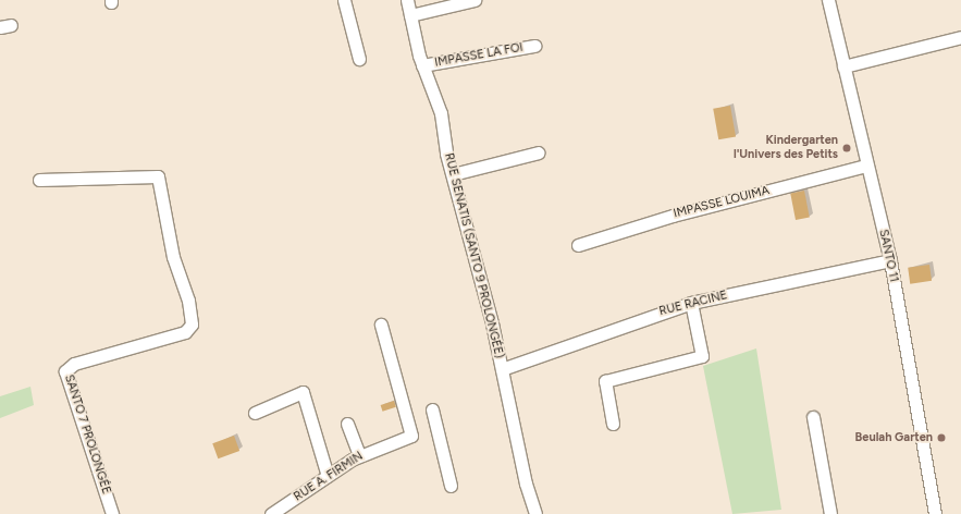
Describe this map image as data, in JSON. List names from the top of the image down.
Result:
{
  "streets": {
    "street": [
      "IMPASSE LA FOI",
      "IMPASSE LOUIMA",
      "RUE SENATIS (SANTO 9 PROLONGÉE)",
      "SANTO 11",
      "RUE RACINE",
      "SANTO 7 PROLONGÉE",
      "RUE A. FIRMIN"
    ]
  },
  "crossings": [
    ["IMPASSE LA FOI", "RUE SENATIS (SANTO 9 PROLONGÉE)"],
    ["IMPASSE LOUIMA", "SANTO 11"],
    ["RUE SENATIS (SANTO 9 PROLONGÉE)", "RUE RACINE"],
    ["SANTO 11", "RUE RACINE"]
  ],
  "places": ["Kindergarten l'Univers des Petits", "Beulah Garten"]
}
